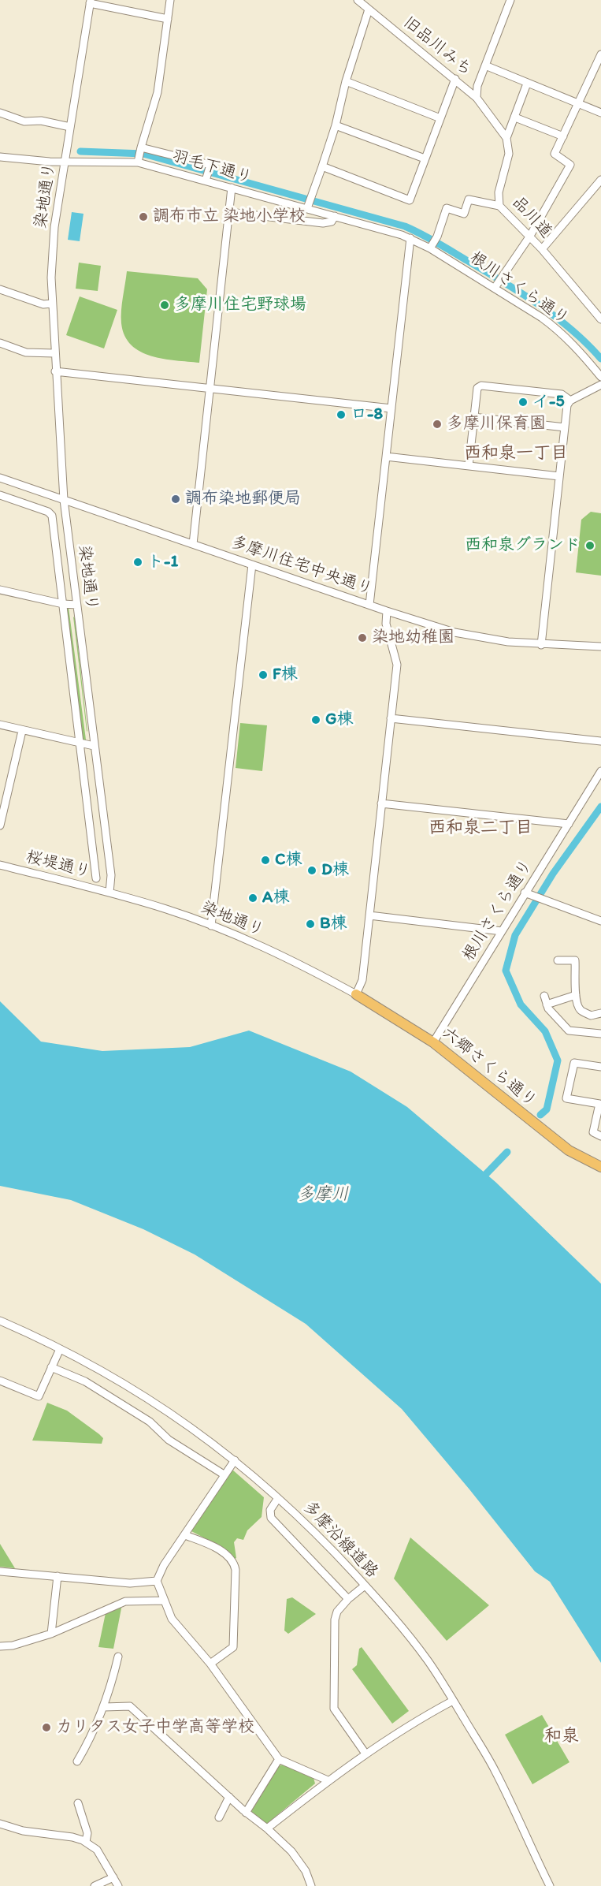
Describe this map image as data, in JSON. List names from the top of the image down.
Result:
{
  "streets": {
    "main road": ["六郷さくら通り"],
    "street": [
      "旧品川みち",
      "羽毛下通り",
      "染地通り",
      "品川道",
      "根川さくら通り",
      "多摩川住宅中央通り",
      "桜堤通り",
      "多摩沿線道路"
    ]
  },
  "crossings": [
    ["羽毛下通り", "染地通り"],
    ["羽毛下通り", "根川さくら通り"],
    ["染地通り", "多摩川住宅中央通り"],
    ["染地通り", "桜堤通り"],
    ["染地通り", "六郷さくら通り"],
    ["根川さくら通り", "六郷さくら通り"]
  ],
  "districts": ["西和泉一丁目", "西和泉二丁目", "和泉"],
  "water": ["多摩川"],
  "places": [
    "調布市立 染地小学校",
    "多摩川住宅野球場",
    "イ-5",
    "ロ-8",
    "多摩川保育園",
    "調布染地郵便局",
    "西和泉グランド",
    "ト-1",
    "染地幼稚園",
    "F棟",
    "G棟",
    "C棟",
    "D棟",
    "A棟",
    "B棟",
    "カリタス女子中学高等学校"
  ]
}
